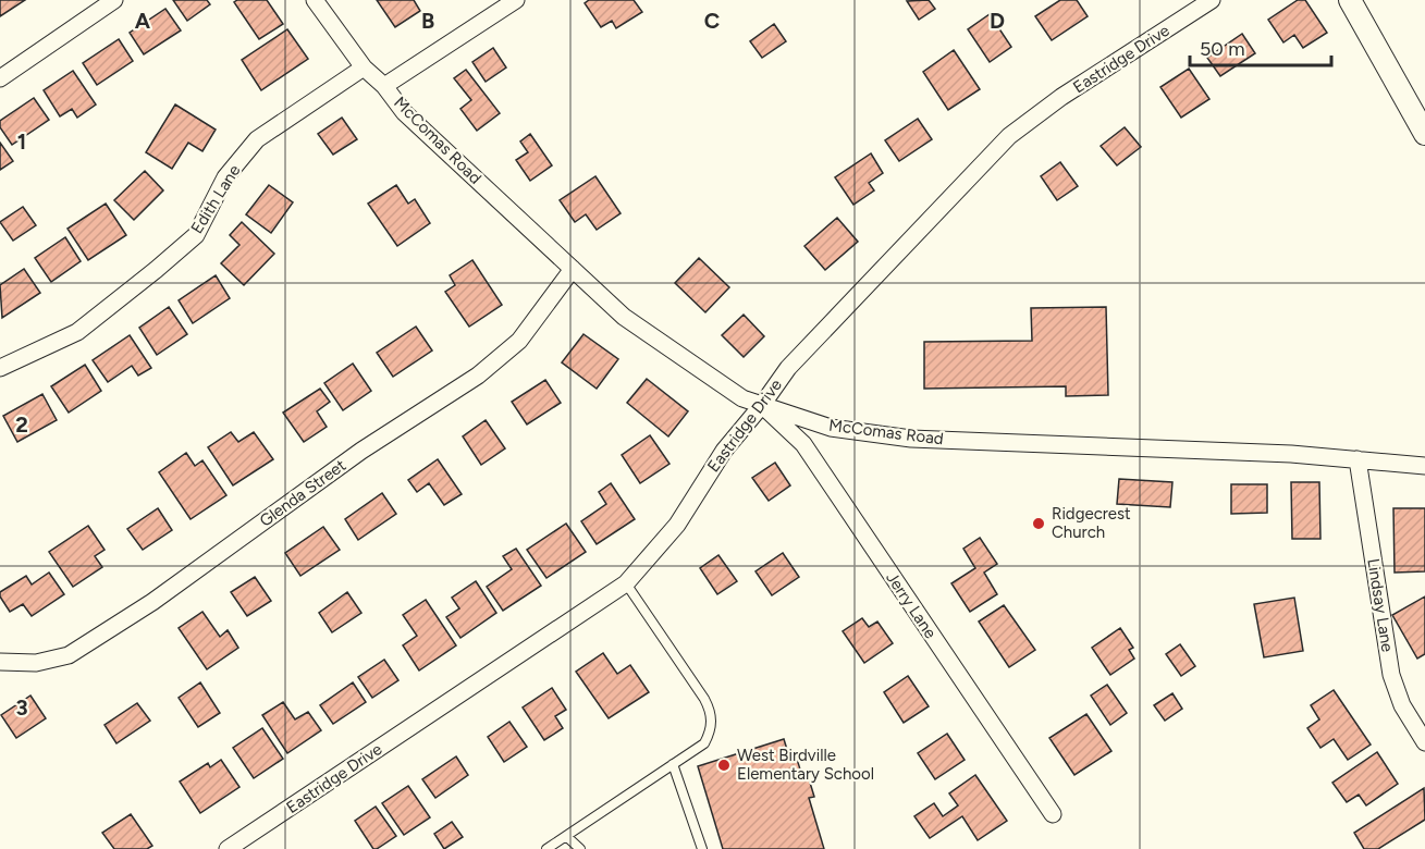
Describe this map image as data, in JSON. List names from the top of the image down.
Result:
{
  "streets": {
    "street": [
      "Eastridge Drive",
      "McComas Road",
      "Edith Lane",
      "Glenda Street",
      "Jerry Lane",
      "Lindsay Lane"
    ]
  },
  "crossings": [
    ["Eastridge Drive", "McComas Road"],
    ["Eastridge Drive", "Jerry Lane"],
    ["McComas Road", "Edith Lane"],
    ["McComas Road", "Glenda Street"],
    ["McComas Road", "Jerry Lane"],
    ["McComas Road", "Lindsay Lane"]
  ],
  "places": ["Ridgecrest Church", "West Birdville Elementary School"],
  "scale_bar": "50 m",
  "grid": {
    "columns": [
      "A",
      "B",
      "C",
      "D"
    ],
    "rows": ["1", "2", "3"]
  }
}
